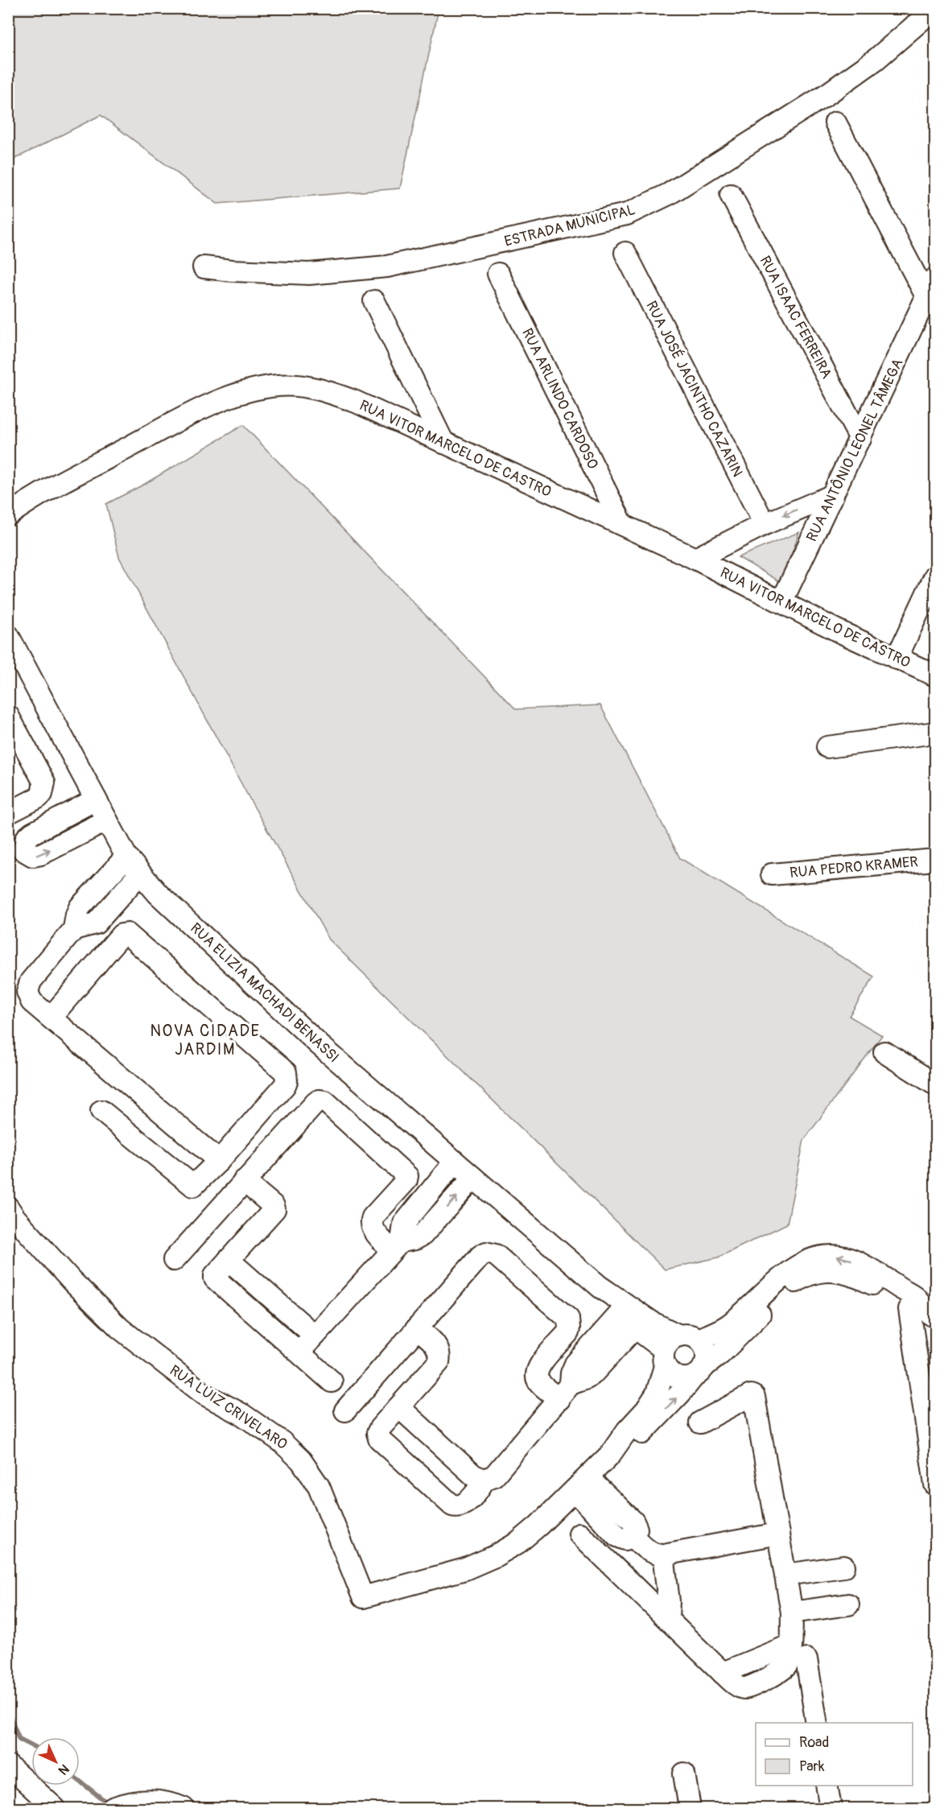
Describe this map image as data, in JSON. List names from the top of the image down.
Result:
{
  "streets": {
    "street": [
      "ESTRADA MUNICIPAL",
      "RUA ISAAC FERREIRA",
      "RUA JOSÉ JACINTHO CAZARIN",
      "RUA ARLINDO CARDOSO",
      "RUA VITOR MARCELO DE CASTRO",
      "RUA ANTÔNIO LEONEL TÂMEGA",
      "RUA PEDRO KRAMER",
      "RUA ELIZIA MACHADI BENASSI",
      "RUA LUIZ CRIVELARO"
    ]
  },
  "crossings": [
    ["RUA ISAAC FERREIRA", "RUA ANTÔNIO LEONEL TÂMEGA"],
    ["RUA JOSÉ JACINTHO CAZARIN", "RUA VITOR MARCELO DE CASTRO"],
    ["RUA ARLINDO CARDOSO", "RUA VITOR MARCELO DE CASTRO"],
    ["RUA VITOR MARCELO DE CASTRO", "RUA ANTÔNIO LEONEL TÂMEGA"]
  ],
  "districts": ["NOVA CIDADE JARDIM"],
  "legend": ["Road", "Park"],
  "north": "bottom right"
}
